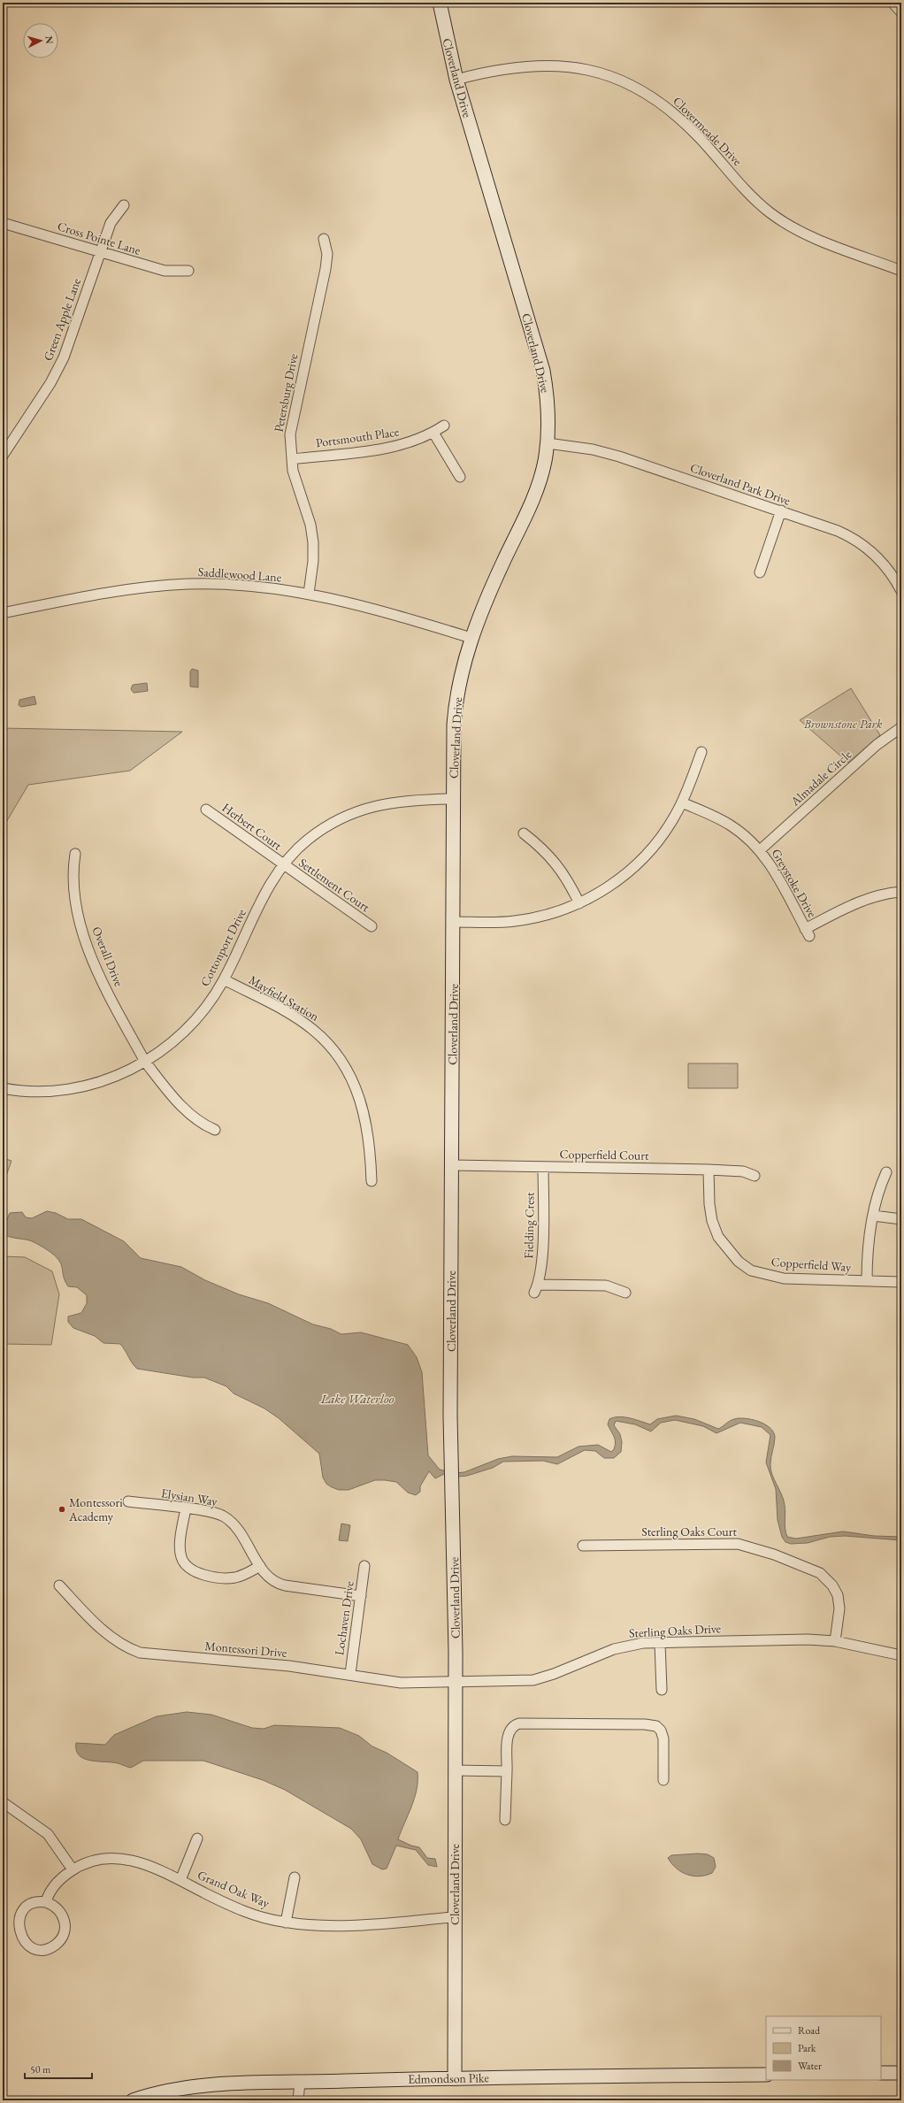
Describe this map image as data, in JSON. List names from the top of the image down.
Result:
{
  "streets": {
    "main road": ["Cloverland Drive", "Edmondson Pike"],
    "street": [
      "Clovermeade Drive",
      "Cross Pointe Lane",
      "Green Apple Lane",
      "Petersburg Drive",
      "Portsmouth Place",
      "Cloverland Park Drive",
      "Saddlewood Lane",
      "Almadale Circle",
      "Herbert Court",
      "Greystoke Drive",
      "Settlement Court",
      "Cottonport Drive",
      "Overall Drive",
      "Mayfield Station",
      "Copperfield Court",
      "Fielding Crest",
      "Copperfield Way",
      "Elysian Way",
      "Sterling Oaks Court",
      "Lochaven Drive",
      "Sterling Oaks Drive",
      "Montessori Drive",
      "Grand Oak Way"
    ]
  },
  "crossings": [
    ["Cloverland Drive", "Clovermeade Drive"],
    ["Cloverland Drive", "Cloverland Park Drive"],
    ["Cloverland Drive", "Saddlewood Lane"],
    ["Cloverland Drive", "Cottonport Drive"],
    ["Cloverland Drive", "Copperfield Court"],
    ["Cloverland Drive", "Sterling Oaks Drive"],
    ["Cloverland Drive", "Montessori Drive"],
    ["Cloverland Drive", "Grand Oak Way"],
    ["Cloverland Drive", "Edmondson Pike"],
    ["Cross Pointe Lane", "Green Apple Lane"],
    ["Petersburg Drive", "Portsmouth Place"],
    ["Petersburg Drive", "Saddlewood Lane"],
    ["Almadale Circle", "Greystoke Drive"],
    ["Herbert Court", "Settlement Court"],
    ["Herbert Court", "Cottonport Drive"],
    ["Settlement Court", "Cottonport Drive"],
    ["Cottonport Drive", "Overall Drive"],
    ["Cottonport Drive", "Mayfield Station"],
    ["Copperfield Court", "Fielding Crest"],
    ["Copperfield Court", "Copperfield Way"],
    ["Elysian Way", "Lochaven Drive"],
    ["Sterling Oaks Court", "Sterling Oaks Drive"],
    ["Lochaven Drive", "Montessori Drive"],
    ["Sterling Oaks Drive", "Montessori Drive"]
  ],
  "water": ["Lake Waterloo"],
  "parks": ["Brownstone Park"],
  "places": ["Montessori Academy"],
  "legend": ["Road", "Park", "Water"],
  "scale_bar": "50 m",
  "north": "right"
}
